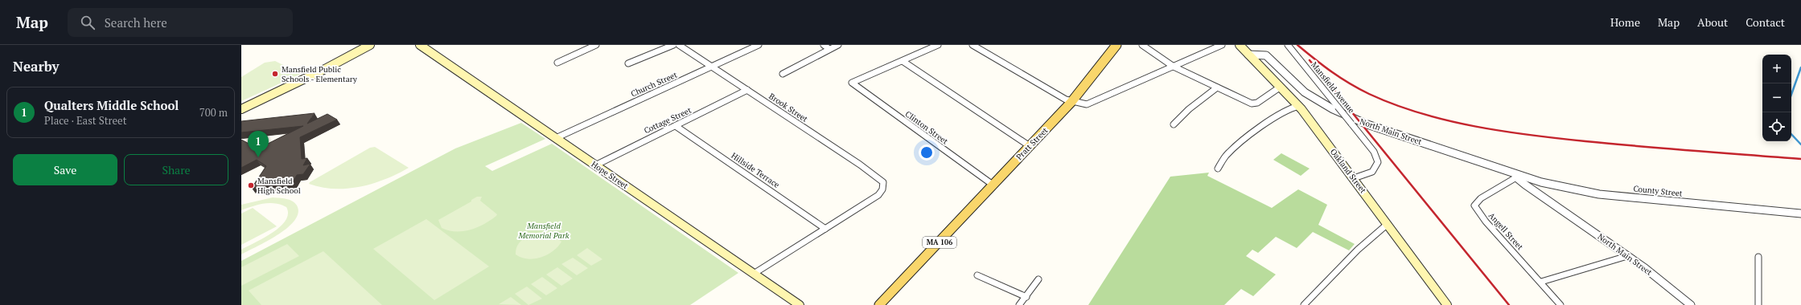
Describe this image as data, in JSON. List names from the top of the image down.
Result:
{
  "streets": {
    "main road": [
      "Pratt Street",
      "Oakland Street",
      "Hope Street",
      "MA 106"
    ],
    "street": [
      "Church Street",
      "Mansfield Avenue",
      "Brook Street",
      "Cottage Street",
      "Clinton Street",
      "North Main Street",
      "Hillside Terrace",
      "County Street",
      "Angell Street"
    ]
  },
  "crossings": [
    ["Church Street", "Brook Street"],
    ["Church Street", "Hope Street"],
    ["Mansfield Avenue", "Oakland Street"],
    ["Brook Street", "Cottage Street"],
    ["Brook Street", "Hillside Terrace"],
    ["Cottage Street", "Hillside Terrace"],
    ["Cottage Street", "Hope Street"],
    ["Clinton Street", "Pratt Street"],
    ["North Main Street", "Oakland Street"],
    ["North Main Street", "County Street"],
    ["North Main Street", "Angell Street"],
    ["Pratt Street", "MA 106"],
    ["County Street", "Angell Street"]
  ],
  "parks": ["Mansfield Memorial Park"],
  "places": ["Mansfield Public Schools - Elementary", "Mansfield High School"],
  "page": {
    "header": "Map",
    "search": "Search here",
    "nav": [
      "Home",
      "Map",
      "About",
      "Contact"
    ],
    "heading": "Nearby",
    "map_buttons": ["+", "−"],
    "list": [
      {
        "mark": "1",
        "name": "Qualters Middle School",
        "note": "Place · East Street",
        "value": "700 m"
      }
    ],
    "pins": "1",
    "buttons": ["Save", "Share"]
  }
}
